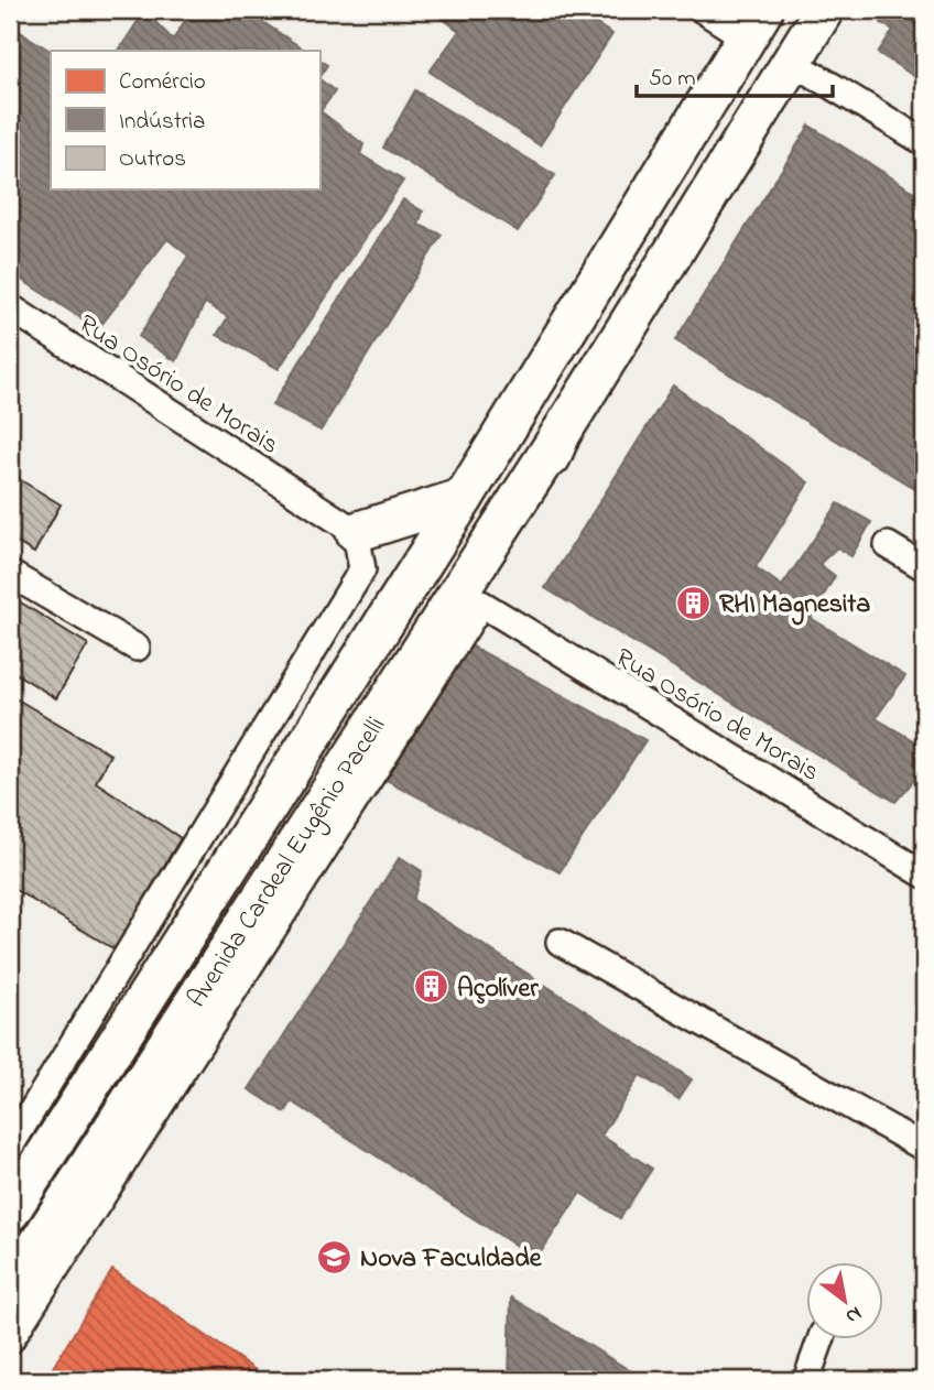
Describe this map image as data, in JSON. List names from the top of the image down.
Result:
{
  "streets": {
    "highway": ["Avenida Cardeal Eugênio Pacelli"],
    "street": ["Rua Osório de Morais"]
  },
  "crossings": [
    ["Rua Osório de Morais", "Avenida Cardeal Eugênio Pacelli"]
  ],
  "places": {
    "building": ["RHI Magnesita", "Açolíver"],
    "school or university": ["Nova Faculdade"]
  },
  "legend": ["Comércio", "Indústria", "Outros"],
  "scale_bar": "50 m",
  "north": "bottom right"
}
